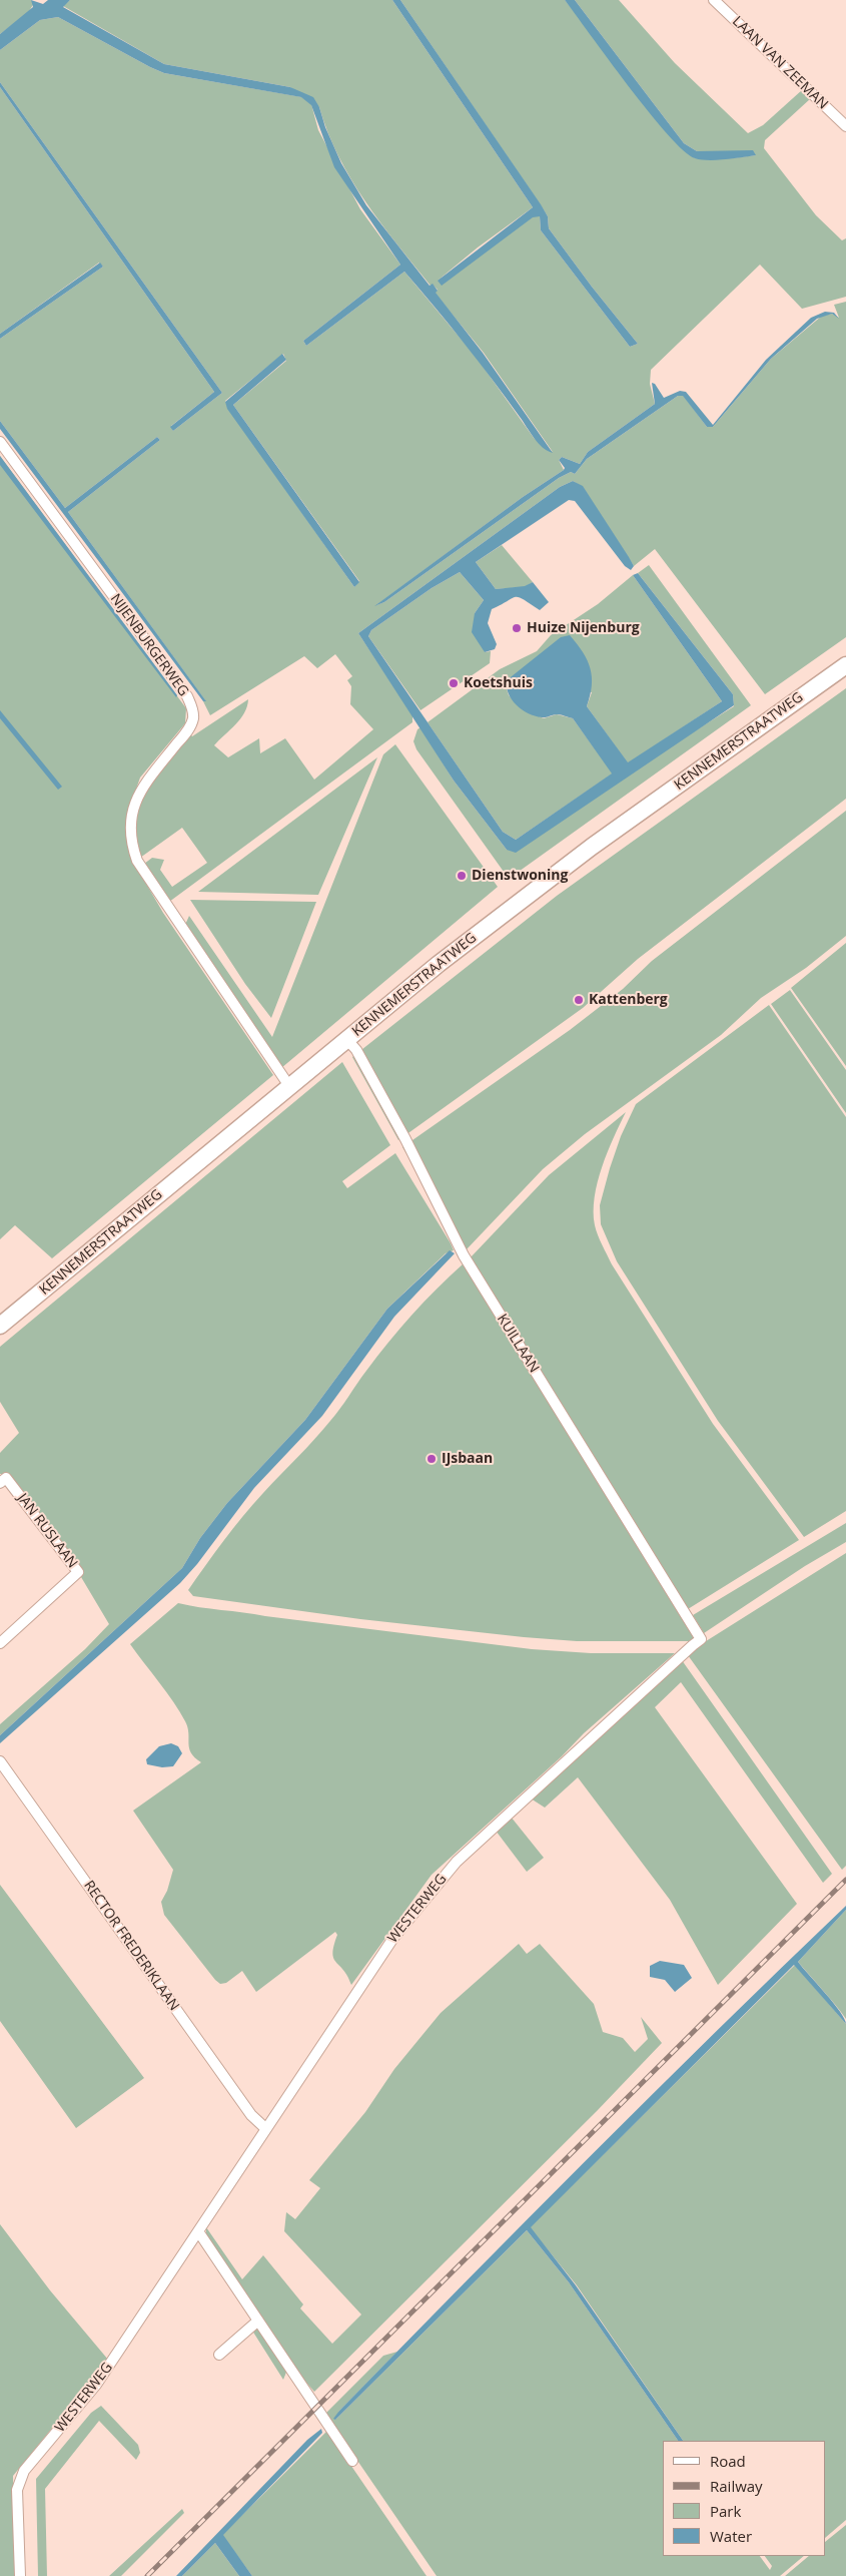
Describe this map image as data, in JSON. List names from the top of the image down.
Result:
{
  "streets": {
    "main road": ["KENNEMERSTRAATWEG"],
    "street": [
      "LAAN VAN ZEEMAN",
      "NIJENBURGERWEG",
      "KUILLAAN",
      "JAN RUSLAAN",
      "WESTERWEG",
      "RECTOR FREDERIKLAAN"
    ]
  },
  "crossings": [
    ["NIJENBURGERWEG", "KENNEMERSTRAATWEG"],
    ["KENNEMERSTRAATWEG", "KUILLAAN"],
    ["KUILLAAN", "WESTERWEG"],
    ["WESTERWEG", "RECTOR FREDERIKLAAN"]
  ],
  "places": [
    "Huize Nijenburg",
    "Koetshuis",
    "Dienstwoning",
    "Kattenberg",
    "IJsbaan"
  ],
  "legend": [
    "Road",
    "Railway",
    "Park",
    "Water"
  ]
}
